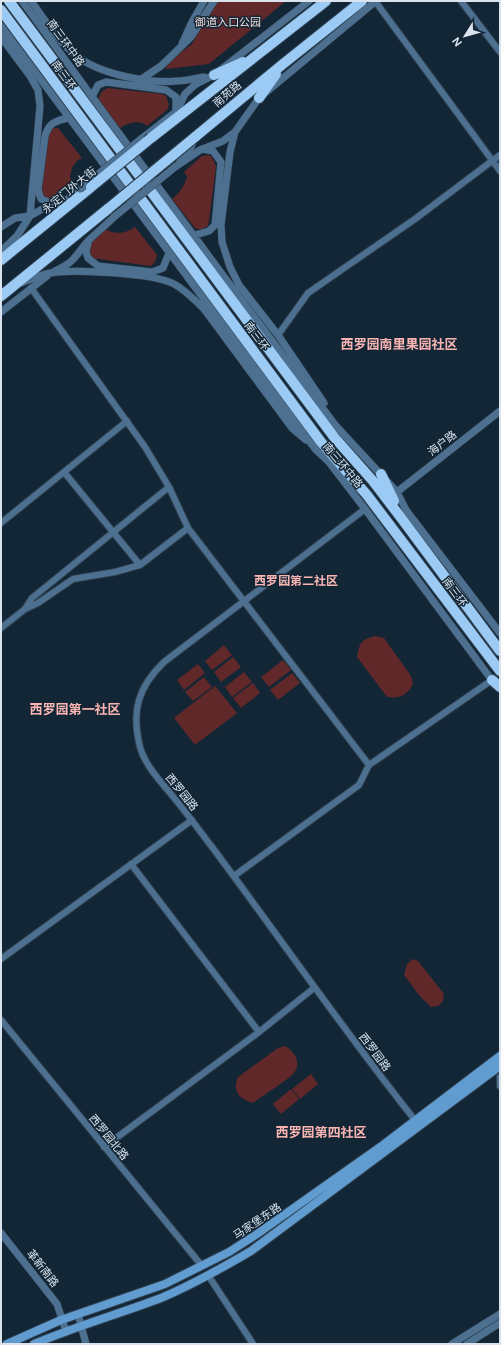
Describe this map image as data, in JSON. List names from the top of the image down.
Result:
{
  "streets": {
    "highway": ["南三环", "南苑路", "永定门外大街"],
    "main road": ["马家堡东路"],
    "street": [
      "南三环中路",
      "海户路",
      "西罗园路",
      "西罗园北路",
      "革新南路"
    ]
  },
  "crossings": [
    ["南三环中路", "南三环"],
    ["南三环中路", "海户路"],
    ["南三环中路", "西罗园路"],
    ["南苑路", "永定门外大街"],
    ["西罗园路", "马家堡东路"],
    ["西罗园北路", "马家堡东路"],
    ["马家堡东路", "革新南路"]
  ],
  "districts": [
    "西罗园南里果园社区",
    "西罗园第二社区",
    "西罗园第一社区",
    "西罗园第四社区"
  ],
  "parks": ["御道入口公园"],
  "north": "bottom left"
}
